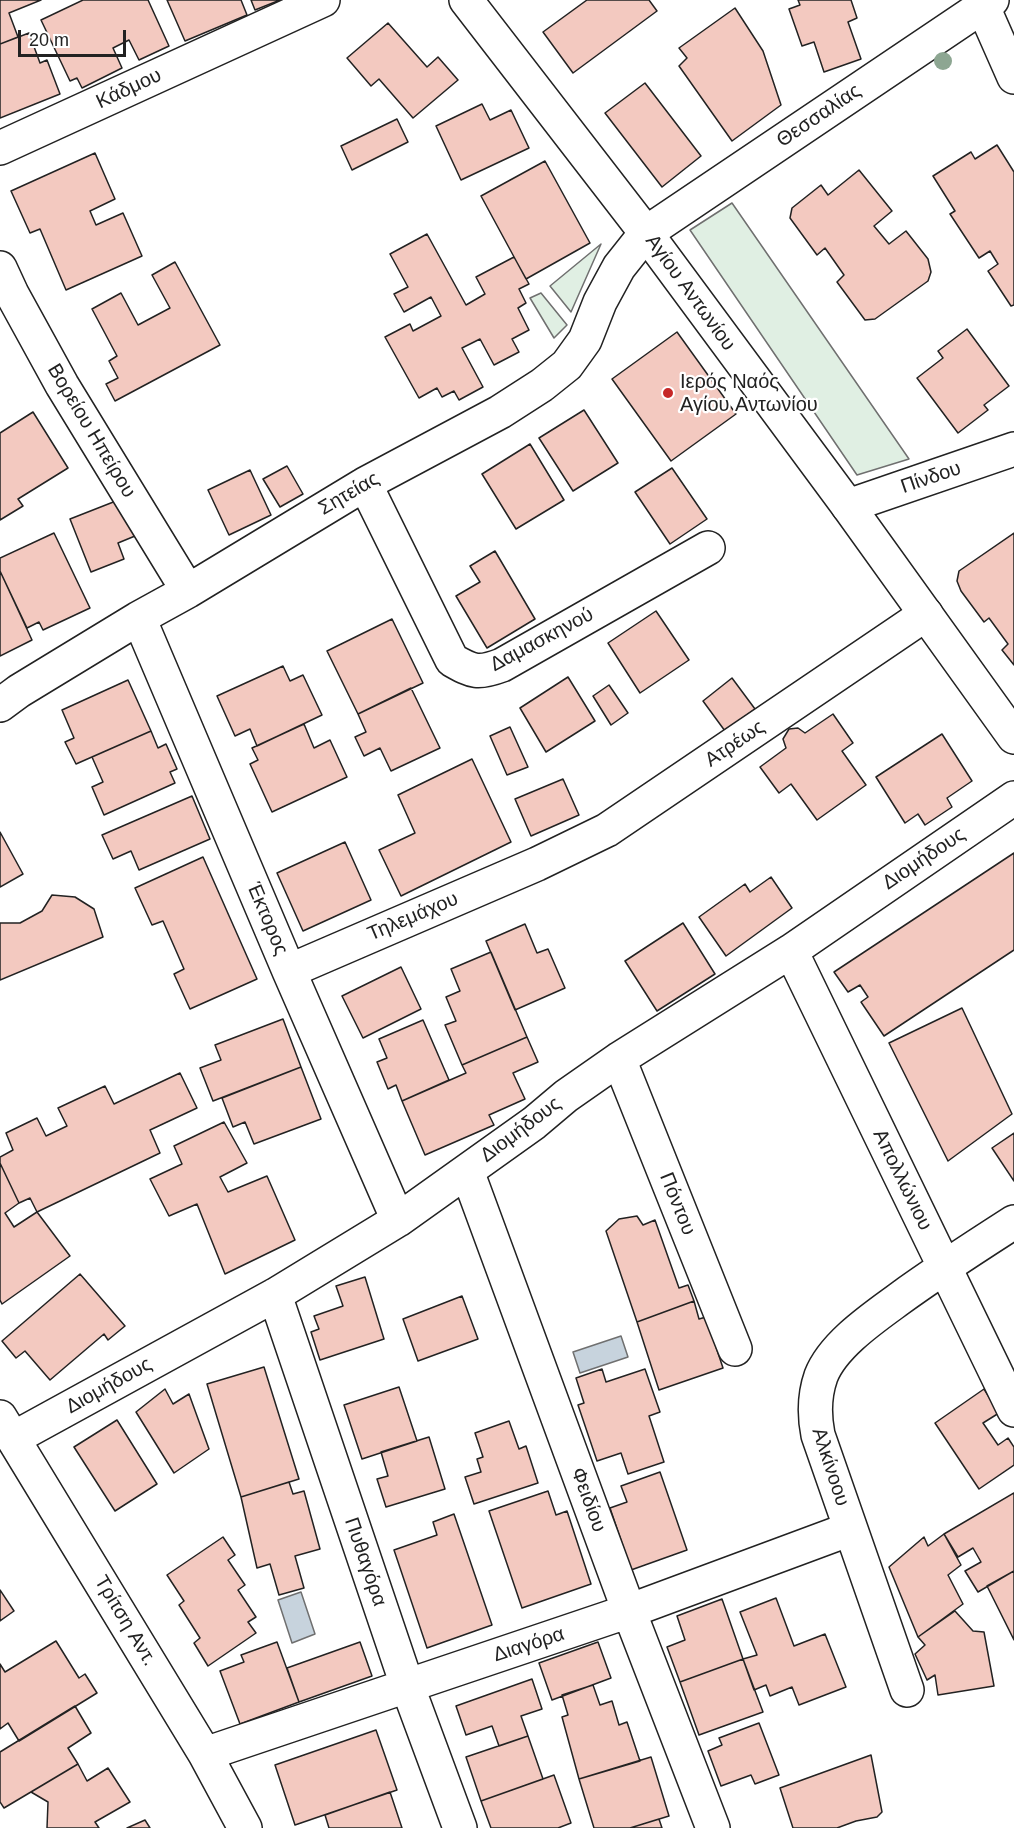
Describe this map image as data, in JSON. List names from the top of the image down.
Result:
{
  "streets": {
    "street": [
      "Κάδμου",
      "Θεσσαλίας",
      "Αγίου Αντωνίου",
      "Βορείου Ηπείρου",
      "Πίνδου",
      "Σητείας",
      "Δαμασκηνού",
      "Ατρέως",
      "Διομήδους",
      "Τηλεμάχου",
      "Έκτορος",
      "Απολλώνιου",
      "Πόντου",
      "Αλκίνοου",
      "Φειδίου",
      "Πυθαγόρα",
      "Τρίτση Αντ.",
      "Διαγόρα"
    ]
  },
  "crossings": [
    ["Θεσσαλίας", "Αγίου Αντωνίου"],
    ["Θεσσαλίας", "Σητείας"],
    ["Αγίου Αντωνίου", "Πίνδου"],
    ["Αγίου Αντωνίου", "Σητείας"],
    ["Αγίου Αντωνίου", "Ατρέως"],
    ["Βορείου Ηπείρου", "Σητείας"],
    ["Σητείας", "Δαμασκηνού"],
    ["Σητείας", "Έκτορος"],
    ["Ατρέως", "Τηλεμάχου"],
    ["Διομήδους", "Έκτορος"],
    ["Διομήδους", "Απολλώνιου"],
    ["Διομήδους", "Πόντου"],
    ["Διομήδους", "Φειδίου"],
    ["Διομήδους", "Πυθαγόρα"],
    ["Διομήδους", "Τρίτση Αντ."],
    ["Τηλεμάχου", "Έκτορος"],
    ["Απολλώνιου", "Αλκίνοου"],
    ["Αλκίνοου", "Διαγόρα"],
    ["Φειδίου", "Διαγόρα"],
    ["Πυθαγόρα", "Διαγόρα"],
    ["Τρίτση Αντ.", "Διαγόρα"]
  ],
  "places": ["Ιερός Ναός Αγίου Αντωνίου"],
  "scale_bar": "20 m"
}
